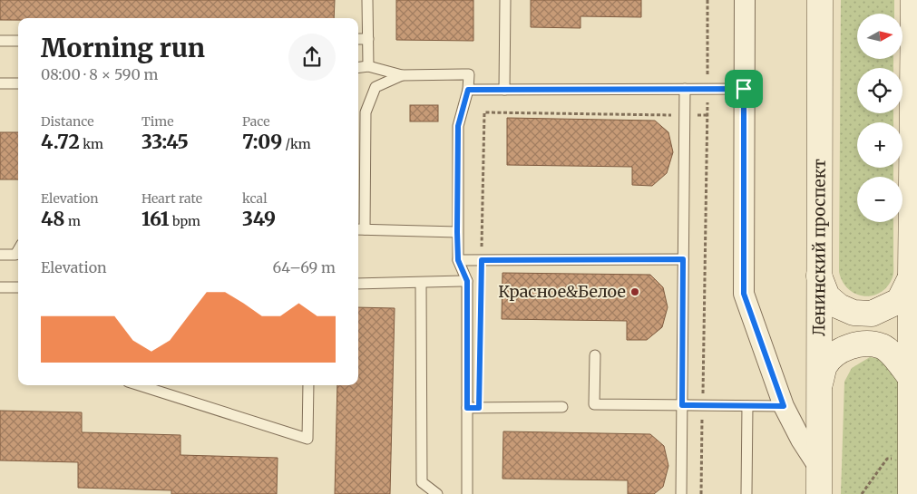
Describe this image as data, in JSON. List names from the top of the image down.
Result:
{
  "streets": {
    "main road": ["Ленинский проспект"]
  },
  "places": ["Красное&Белое"],
  "north": "right",
  "page": {
    "map_buttons": ["+", "−"],
    "heading": ["Morning run", "08:00 · 8 × 590 m"],
    "stats": [
      ["Distance", "4.72 km"],
      ["Time", "33:45"],
      ["Pace", "7:09 /km"],
      ["Elevation", "48 m"],
      ["Heart rate", "161 bpm"],
      ["kcal", "349"]
    ],
    "chart": ["Elevation", "64–69 m"]
  }
}
